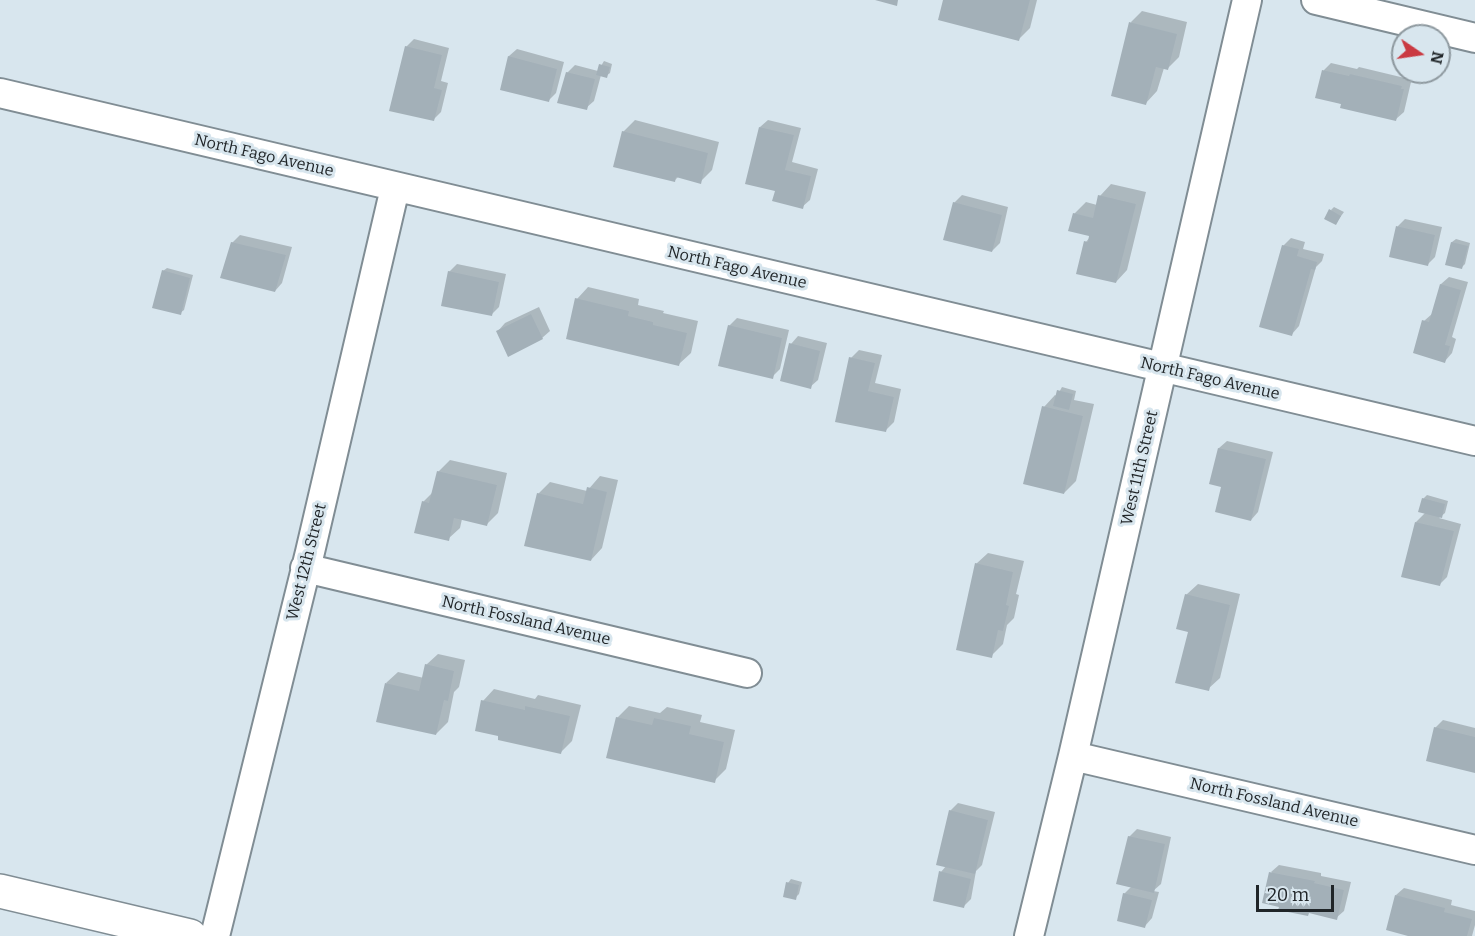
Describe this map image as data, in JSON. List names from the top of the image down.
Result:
{
  "streets": {
    "street": [
      "North Fago Avenue",
      "West 11th Street",
      "West 12th Street",
      "North Fossland Avenue"
    ]
  },
  "crossings": [
    ["North Fago Avenue", "West 11th Street"],
    ["North Fago Avenue", "West 12th Street"],
    ["West 11th Street", "North Fossland Avenue"],
    ["West 12th Street", "North Fossland Avenue"]
  ],
  "scale_bar": "20 m",
  "north": "right"
}
